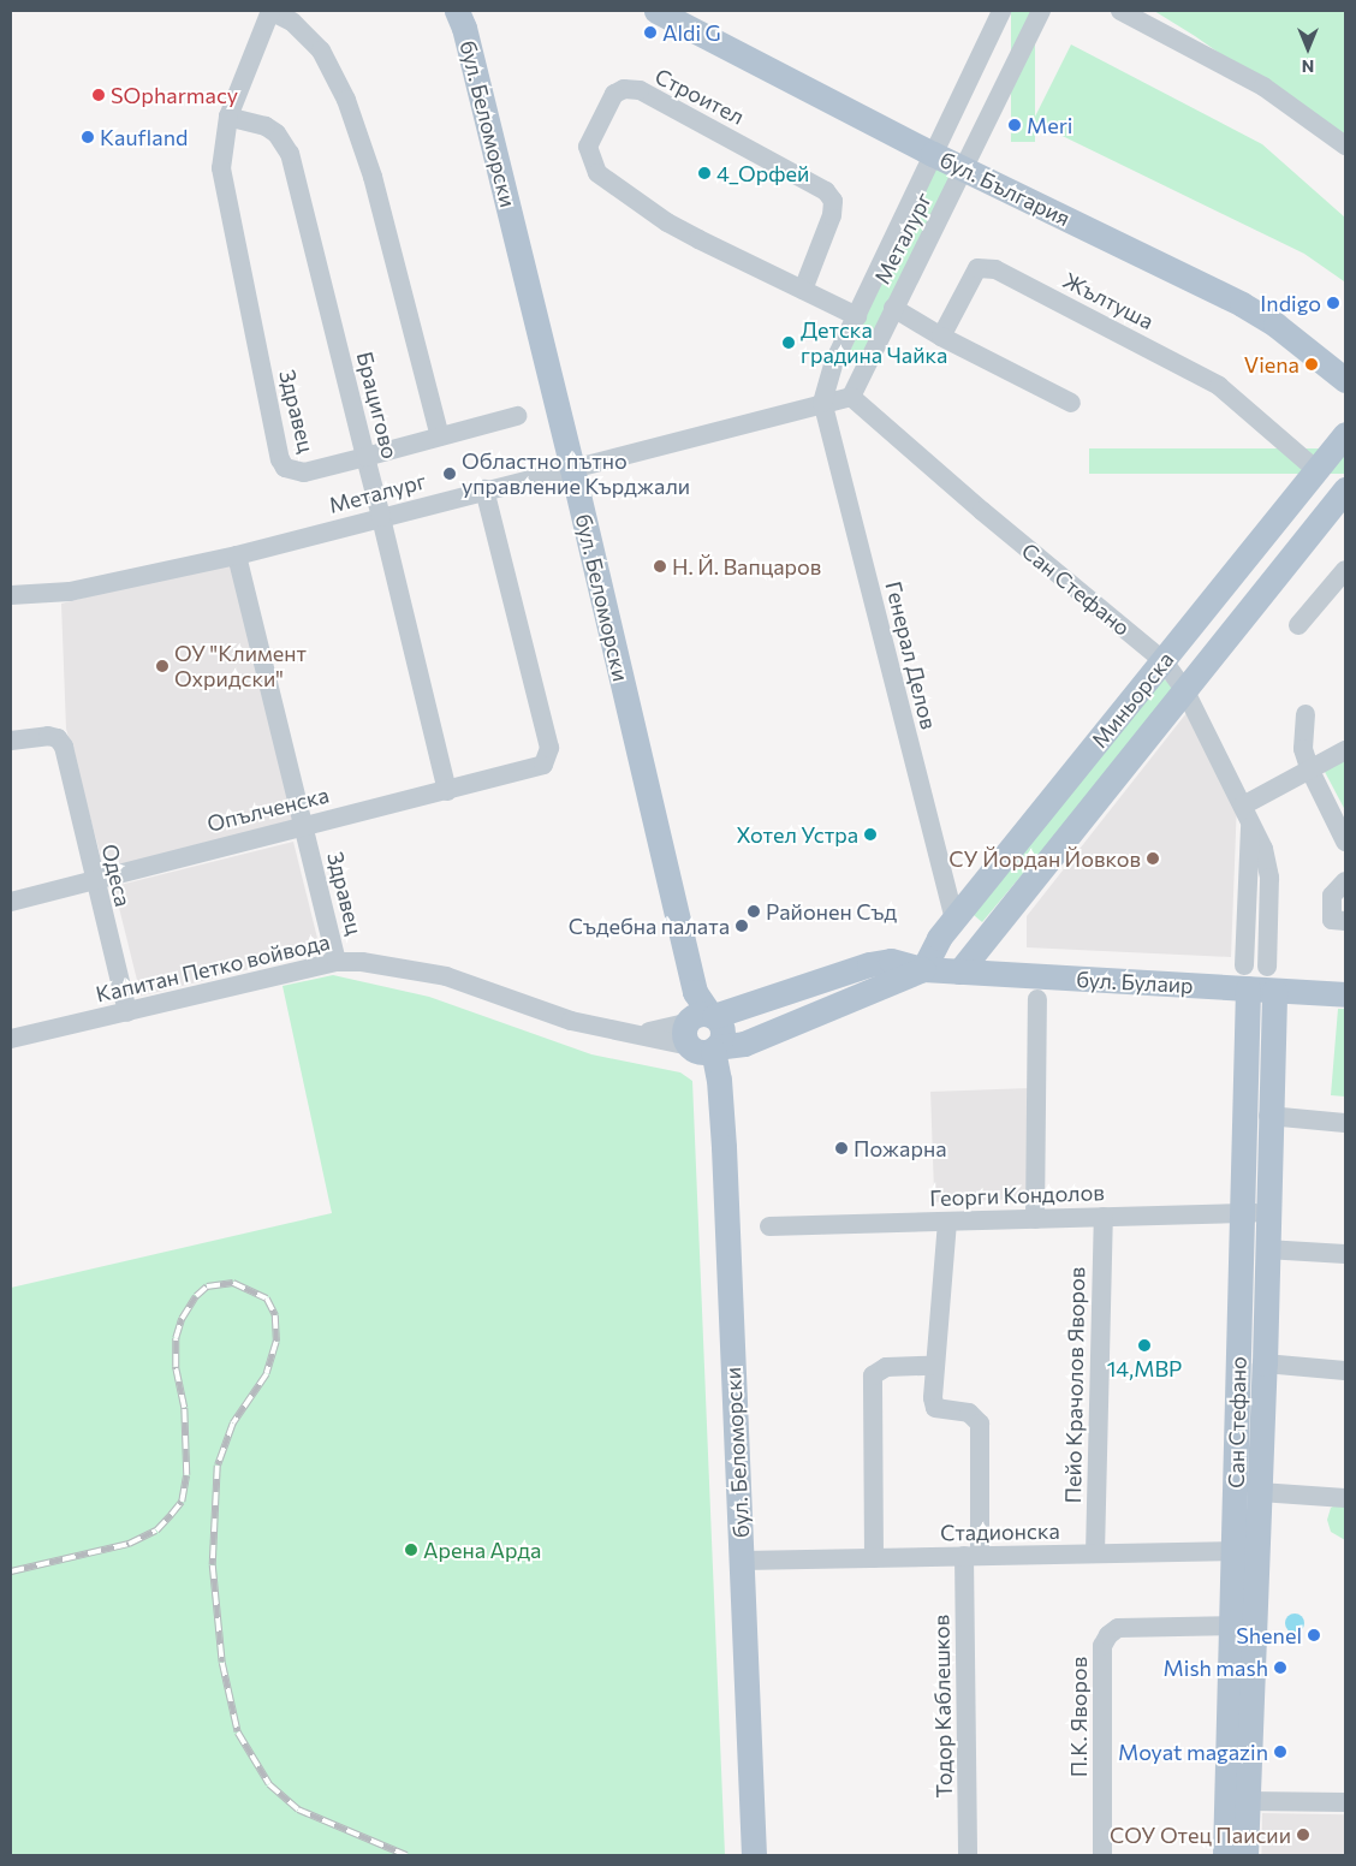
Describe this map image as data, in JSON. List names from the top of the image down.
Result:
{
  "streets": {
    "main road": [
      "бул. Беломорски",
      "бул. България",
      "Сан Стефано",
      "Миньорска",
      "бул. Булаир"
    ],
    "street": [
      "Строител",
      "Металург",
      "Жълтуша",
      "Брацигово",
      "Здравец",
      "Генерал Делов",
      "Опълченска",
      "Одеса",
      "Капитан Петко войвода",
      "Георги Кондолов",
      "Пейо Крачолов Яворов",
      "Стадионска",
      "Тодор Каблешков",
      "П.К. Яворов"
    ]
  },
  "crossings": [
    ["Строител", "Металург"],
    ["бул. Беломорски", "Металург"],
    ["бул. Беломорски", "Капитан Петко войвода"],
    ["бул. Беломорски", "бул. Булаир"],
    ["бул. Беломорски", "Стадионска"],
    ["бул. България", "Металург"],
    ["Металург", "Брацигово"],
    ["Металург", "Здравец"],
    ["Металург", "Сан Стефано"],
    ["Металург", "Генерал Делов"],
    ["Металург", "Опълченска"],
    ["Жълтуша", "Миньорска"],
    ["Брацигово", "Здравец"],
    ["Брацигово", "Опълченска"],
    ["Здравец", "Опълченска"],
    ["Здравец", "Капитан Петко войвода"],
    ["Сан Стефано", "Миньорска"],
    ["Сан Стефано", "бул. Булаир"],
    ["Сан Стефано", "Георги Кондолов"],
    ["Сан Стефано", "Стадионска"],
    ["Сан Стефано", "П.К. Яворов"],
    ["Генерал Делов", "Миньорска"],
    ["Миньорска", "бул. Булаир"],
    ["Опълченска", "Одеса"],
    ["Одеса", "Капитан Петко войвода"],
    ["Капитан Петко войвода", "бул. Булаир"],
    ["Георги Кондолов", "Пейо Крачолов Яворов"],
    ["Георги Кондолов", "Тодор Каблешков"],
    ["Пейо Крачолов Яворов", "Стадионска"],
    ["Стадионска", "Тодор Каблешков"]
  ],
  "places": [
    "Aldi G",
    "SOpharmacy",
    "Meri",
    "Kaufland",
    "4_Орфей",
    "Indigo",
    "Детска градина Чайка",
    "Viena",
    "Областно пътно управление Кърджали",
    "Н. Й. Вапцаров",
    "ОУ \"Климент Охридски\"",
    "Хотел Устра",
    "СУ Йордан Йовков",
    "Районен Съд",
    "Съдебна палата",
    "Пожарна",
    "14,МВР",
    "Арена Арда",
    "Shenel",
    "Mish mash",
    "Moyat magazin",
    "СОУ Отец Паисии"
  ],
  "north": "bottom"
}
